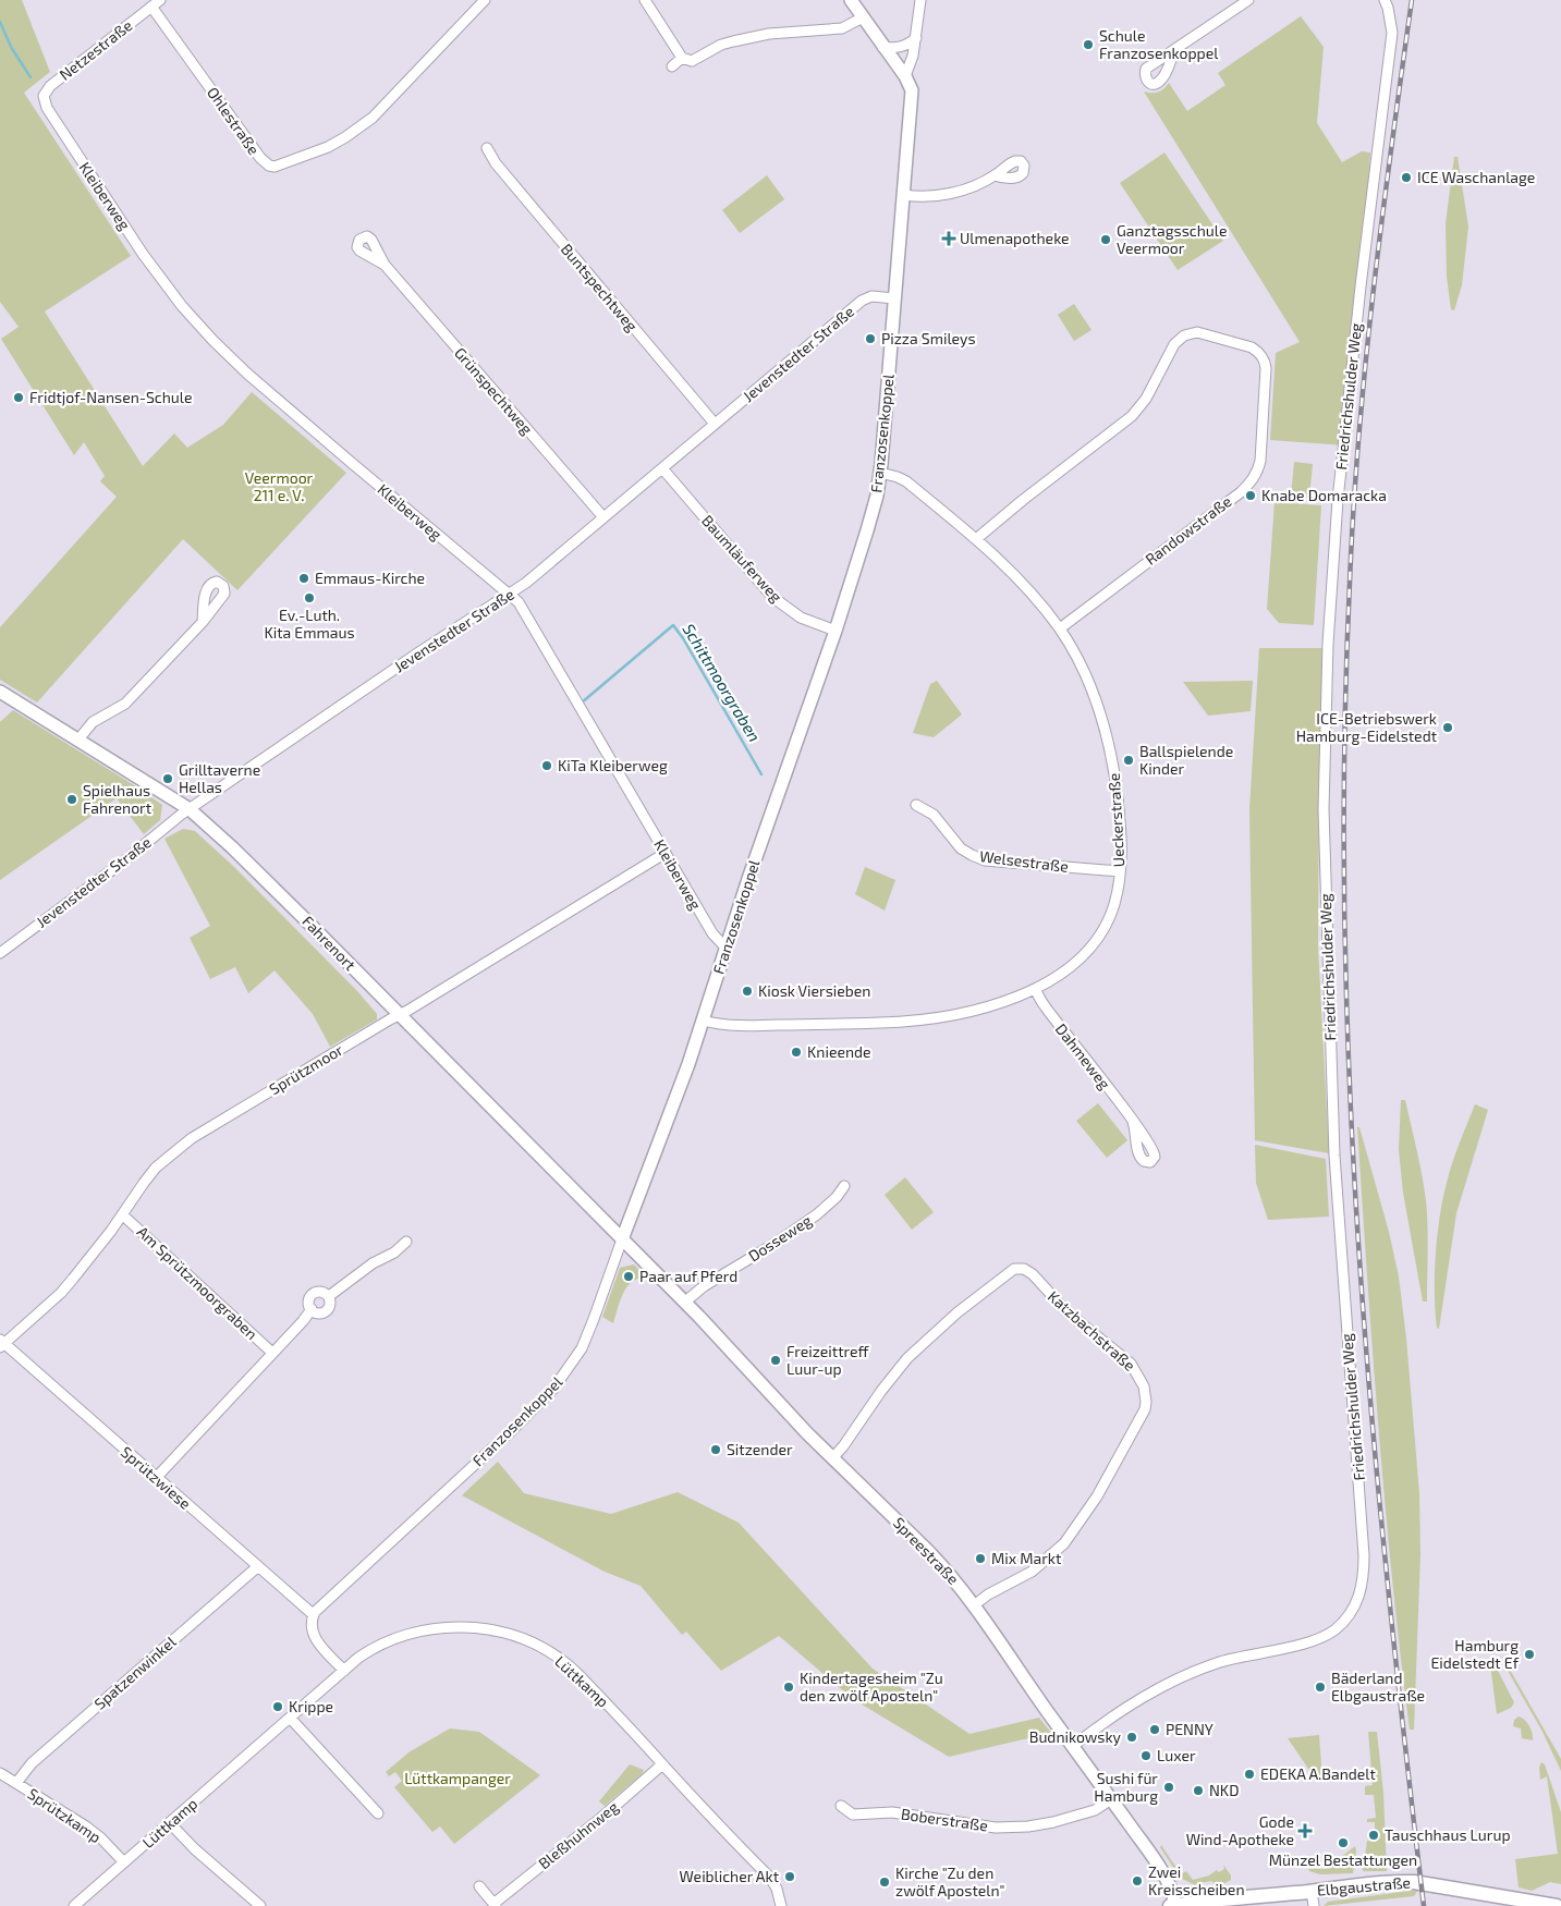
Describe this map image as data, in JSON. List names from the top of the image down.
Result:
{
  "streets": {
    "main road": ["Elbgaustraße"],
    "street": [
      "Netzestraße",
      "Ohlestraße",
      "Kleiberweg",
      "Buntspechtweg",
      "Jevenstedter Straße",
      "Grünspechtweg",
      "Friedrichshulder Weg",
      "Franzosenkoppel",
      "Randowstraße",
      "Baumläuferweg",
      "Ueckerstraße",
      "Welsestraße",
      "Fahrenort",
      "Dahmeweg",
      "Sprützmoor",
      "Dosseweg",
      "Am Sprützmoorgraben",
      "Katzbachstraße",
      "Sprützwiese",
      "Spreestraße",
      "Spatzenwinkel",
      "Lüttkamp",
      "Sprützkamp",
      "Boberstraße",
      "Bleßhuhnweg"
    ]
  },
  "crossings": [
    ["Netzestraße", "Ohlestraße"],
    ["Netzestraße", "Kleiberweg"],
    ["Kleiberweg", "Jevenstedter Straße"],
    ["Kleiberweg", "Franzosenkoppel"],
    ["Kleiberweg", "Sprützmoor"],
    ["Buntspechtweg", "Jevenstedter Straße"],
    ["Jevenstedter Straße", "Grünspechtweg"],
    ["Jevenstedter Straße", "Franzosenkoppel"],
    ["Jevenstedter Straße", "Baumläuferweg"],
    ["Jevenstedter Straße", "Fahrenort"],
    ["Friedrichshulder Weg", "Spreestraße"],
    ["Franzosenkoppel", "Baumläuferweg"],
    ["Franzosenkoppel", "Ueckerstraße"],
    ["Franzosenkoppel", "Fahrenort"],
    ["Franzosenkoppel", "Sprützwiese"],
    ["Franzosenkoppel", "Spreestraße"],
    ["Randowstraße", "Ueckerstraße"],
    ["Ueckerstraße", "Welsestraße"],
    ["Ueckerstraße", "Dahmeweg"],
    ["Fahrenort", "Sprützmoor"],
    ["Fahrenort", "Spreestraße"],
    ["Sprützmoor", "Am Sprützmoorgraben"],
    ["Sprützmoor", "Sprützwiese"],
    ["Dosseweg", "Spreestraße"],
    ["Katzbachstraße", "Spreestraße"],
    ["Sprützwiese", "Spatzenwinkel"],
    ["Spreestraße", "Boberstraße"],
    ["Spreestraße", "Elbgaustraße"],
    ["Spatzenwinkel", "Sprützkamp"],
    ["Lüttkamp", "Sprützkamp"],
    ["Lüttkamp", "Bleßhuhnweg"]
  ],
  "water": ["Schittmoorgraben"],
  "parks": ["Veermoor 211 e. V.", "Lüttkampanger"],
  "places": {
    "other": [
      "Schule Franzosenkoppel",
      "ICE Waschanlage",
      "Ganztagsschule Veermoor",
      "Pizza Smileys",
      "Fridtjof-Nansen-Schule",
      "Knabe Domaracka",
      "Emmaus-Kirche",
      "Ev.-Luth. Kita Emmaus",
      "ICE-Betriebswerk Hamburg-Eidelstedt",
      "Ballspielende Kinder",
      "KiTa Kleiberweg",
      "Grilltaverne Hellas",
      "Spielhaus Fahrenort",
      "Kiosk Viersieben",
      "Knieende",
      "Paar auf Pferd",
      "Freizeittreff Luur-up",
      "Sitzender",
      "Mix Markt",
      "Hamburg Eidelstedt Ef",
      "Kindertagesheim \"Zu den zwölf Aposteln\"",
      "Bäderland Elbgaustraße",
      "Krippe",
      "PENNY",
      "Budnikowsky",
      "Luxer",
      "EDEKA A.Bandelt",
      "Sushi für Hamburg",
      "NKD",
      "Tauschhaus Lurup",
      "Münzel Bestattungen",
      "Weiblicher Akt",
      "Zwei Kreisscheiben",
      "Kirche \"Zu den zwölf Aposteln\""
    ],
    "health": ["Ulmenapotheke", "Gode Wind-Apotheke"]
  }
}
